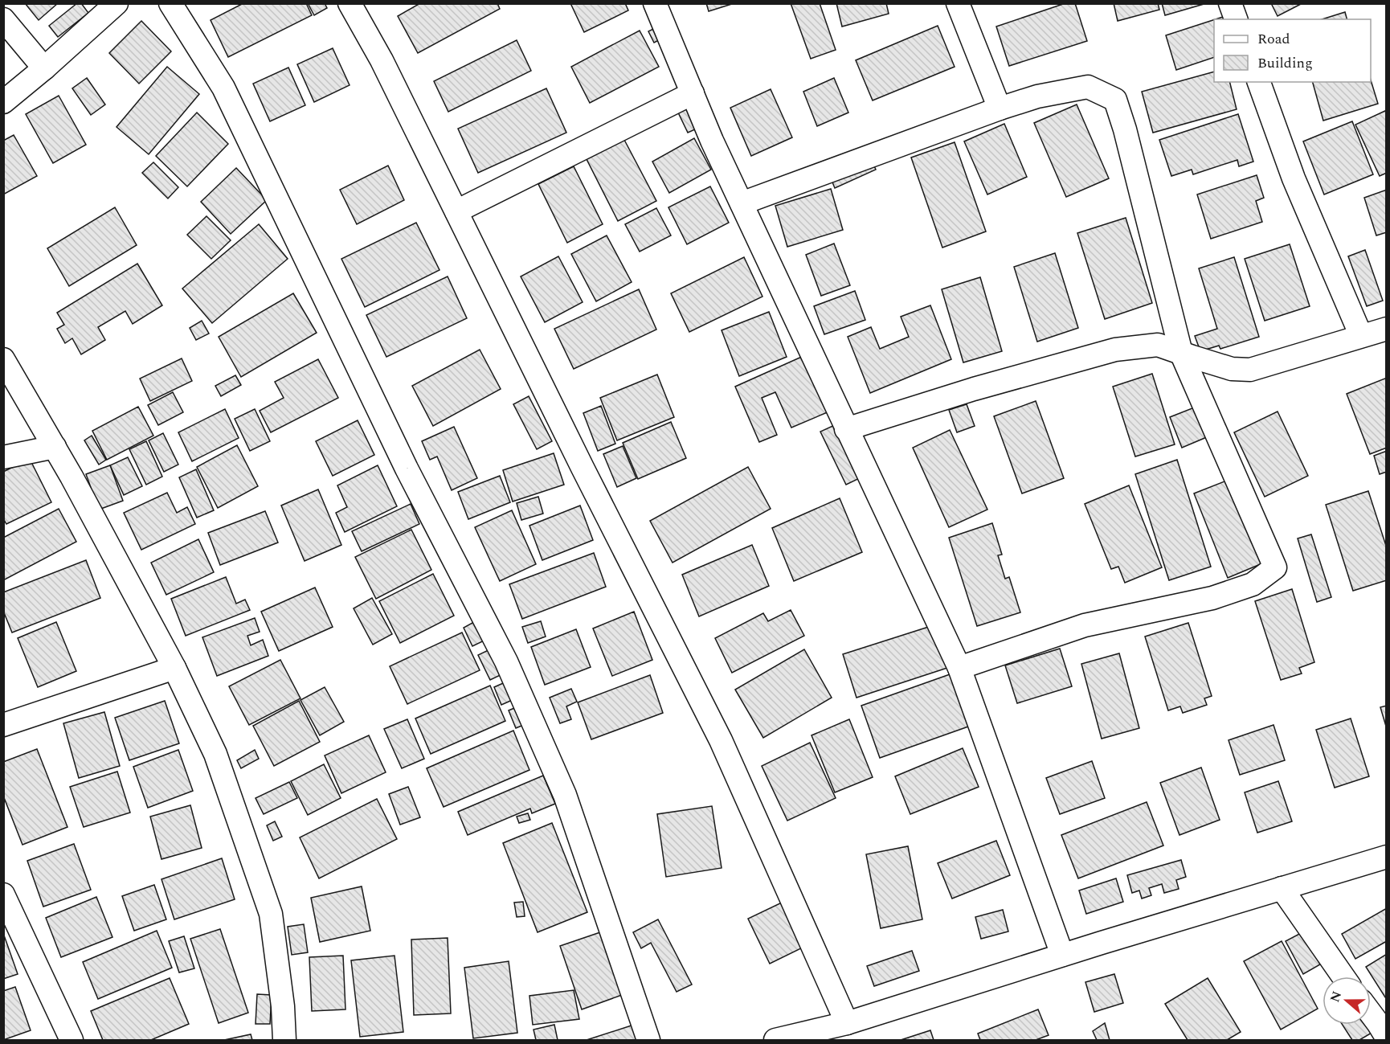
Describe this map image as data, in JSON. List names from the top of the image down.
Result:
{
  "legend": ["Road", "Building"],
  "north": "left"
}
